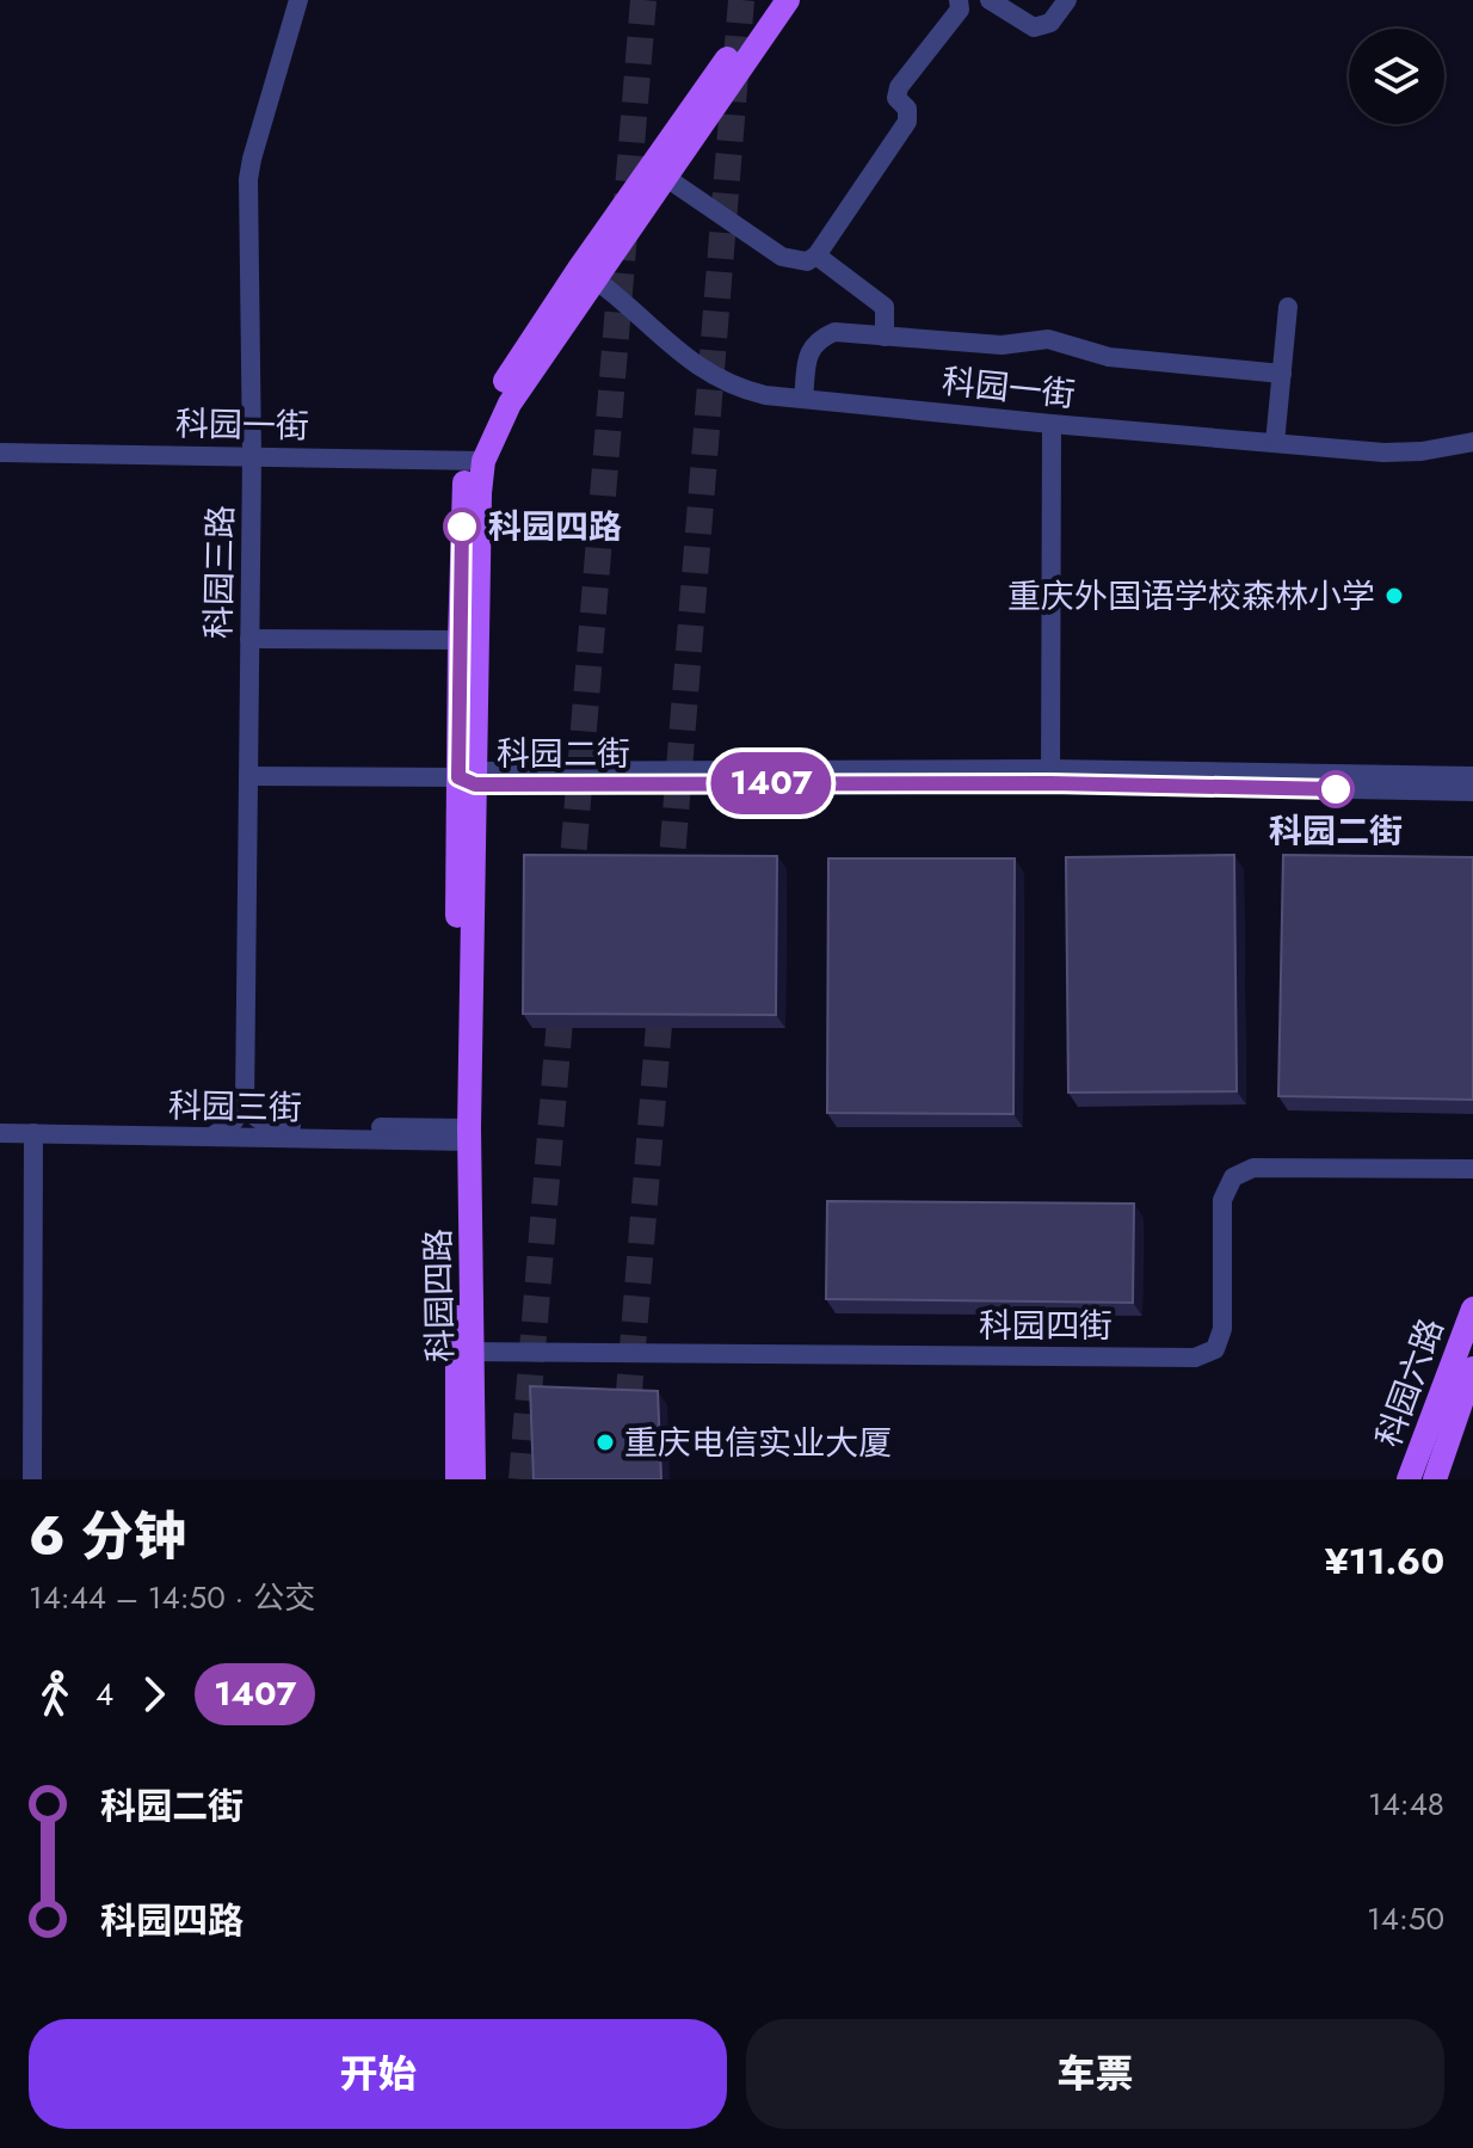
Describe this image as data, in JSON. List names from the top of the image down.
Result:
{
  "streets": {
    "main road": ["科园四路", "科园六路"],
    "street": [
      "科园一街",
      "科园三路",
      "科园二街",
      "科园三街",
      "科园四街"
    ]
  },
  "crossings": [
    ["科园一街", "科园三路"],
    ["科园一街", "科园四路"],
    ["科园三路", "科园二街"],
    ["科园三路", "科园三街"],
    ["科园二街", "科园四路"],
    ["科园三街", "科园四路"],
    ["科园四路", "科园四街"]
  ],
  "places": [
    "科园四路",
    "重庆外国语学校森林小学",
    "科园二街",
    "重庆电信实业大厦"
  ],
  "lines": ["bus line 1407"],
  "page": {
    "on_map": "1407",
    "heading": ["6 分钟", "14:44 – 14:50 · 公交", "¥11.60"],
    "legs": ["4", "1407"],
    "list": [
      {
        "name": "科园二街",
        "value": "14:48"
      },
      {
        "name": "科园四路",
        "value": "14:50"
      }
    ],
    "buttons": ["开始", "车票"]
  }
}
